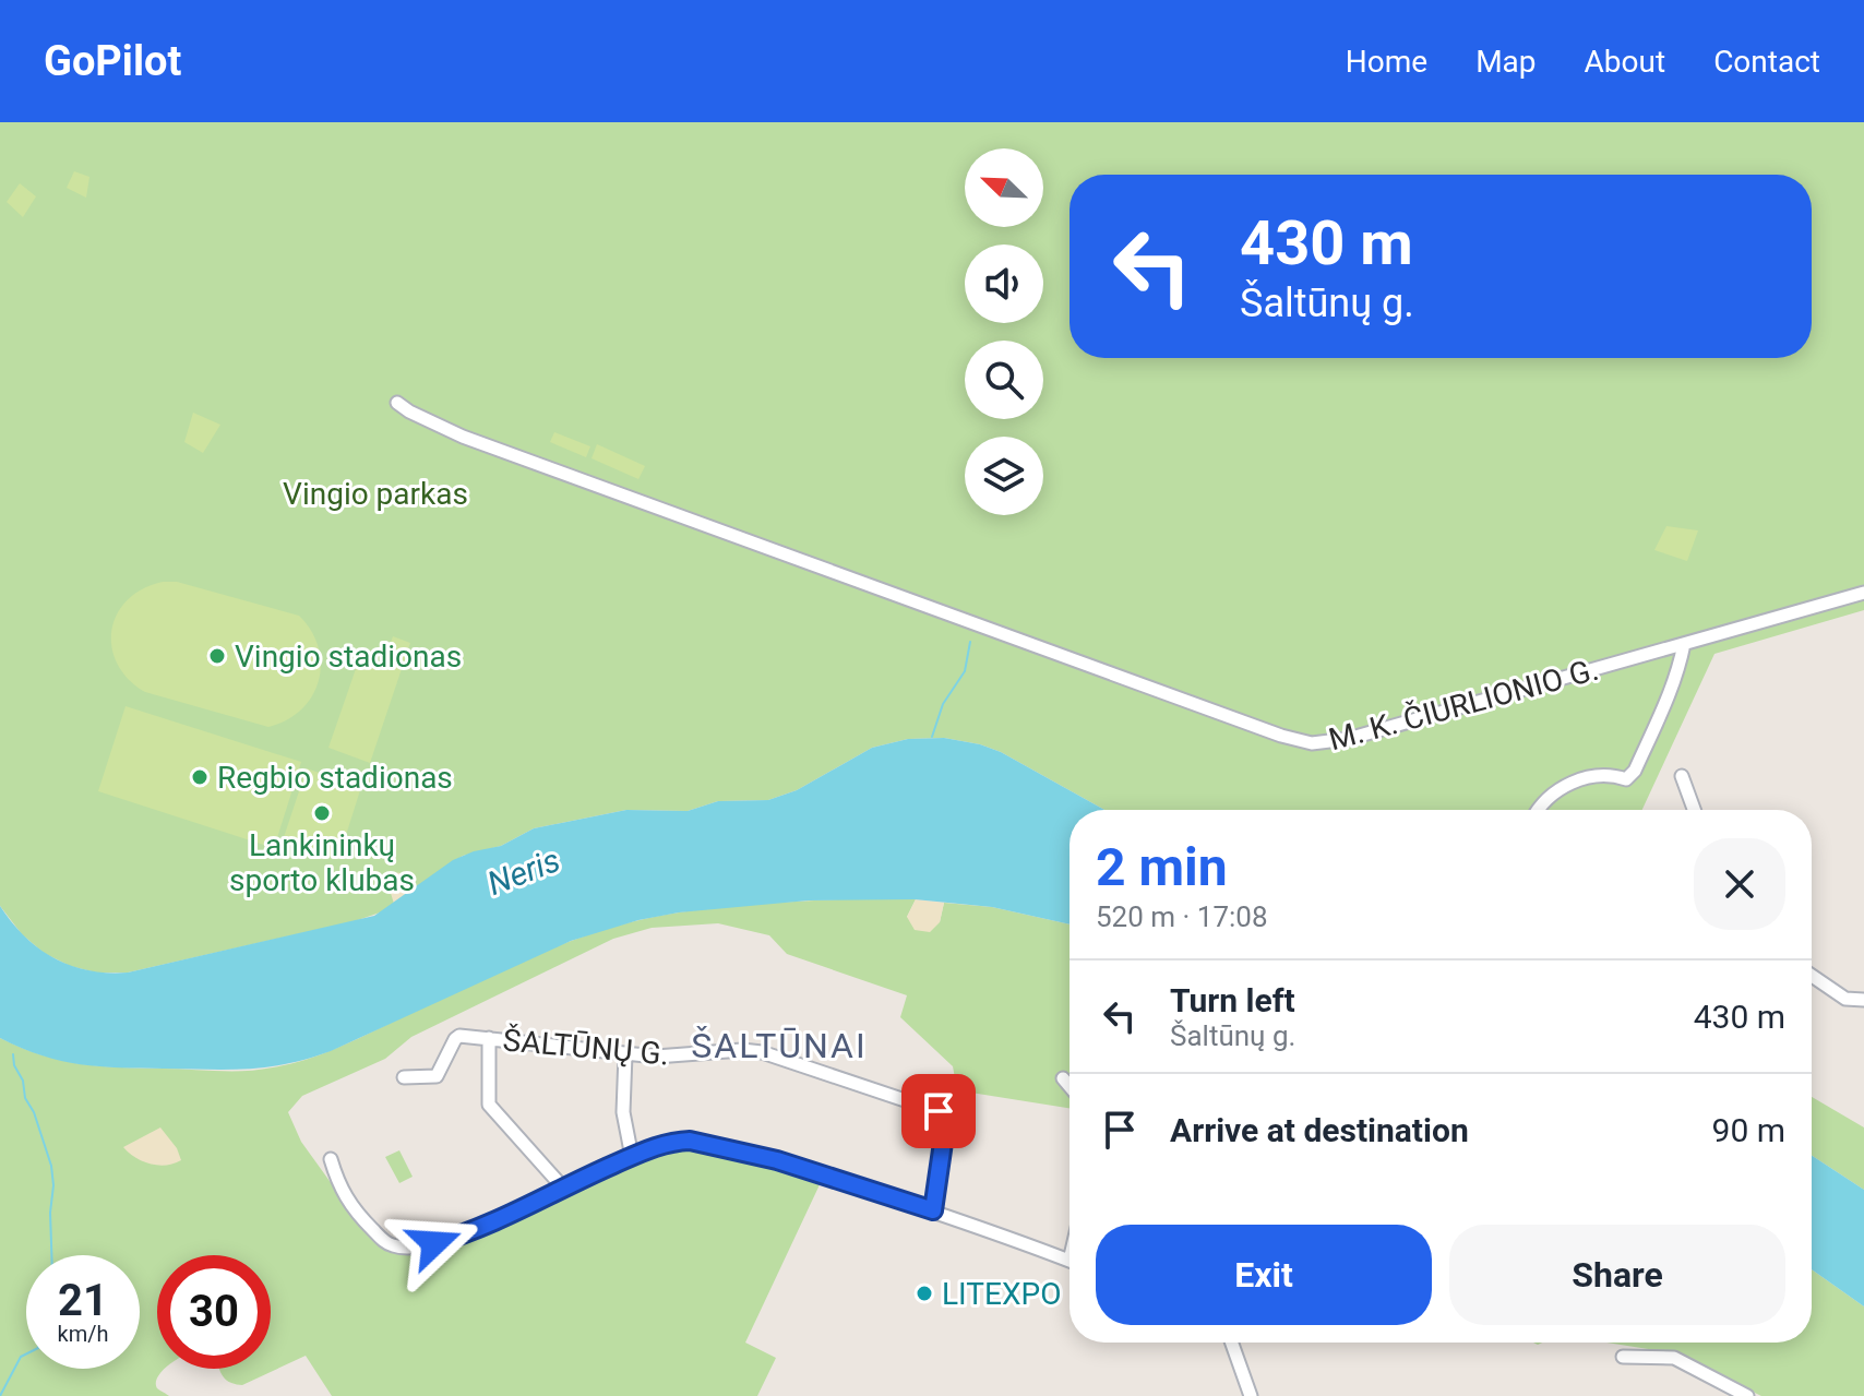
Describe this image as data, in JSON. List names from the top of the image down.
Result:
{
  "streets": {
    "street": ["M. K. ČIURLIONIO G.", "ŠALTŪNŲ G."]
  },
  "districts": ["ŠALTŪNAI"],
  "water": ["Neris"],
  "parks": ["Vingio parkas"],
  "places": [
    "Vingio stadionas",
    "Regbio stadionas",
    "Lankininkų sporto klubas",
    "LITEXPO"
  ],
  "north": "top left",
  "page": {
    "header": "GoPilot",
    "nav": [
      "Home",
      "Map",
      "About",
      "Contact"
    ],
    "turn": ["430 m", "Šaltūnų g."],
    "heading": ["2 min", "520 m · 17:08"],
    "list": [
      {
        "name": "Turn left",
        "note": "Šaltūnų g.",
        "value": "430 m"
      },
      {
        "name": "Arrive at destination",
        "value": "90 m"
      }
    ],
    "buttons": ["Exit", "Share"],
    "speed": "21 km/h",
    "limit": "30"
  }
}
